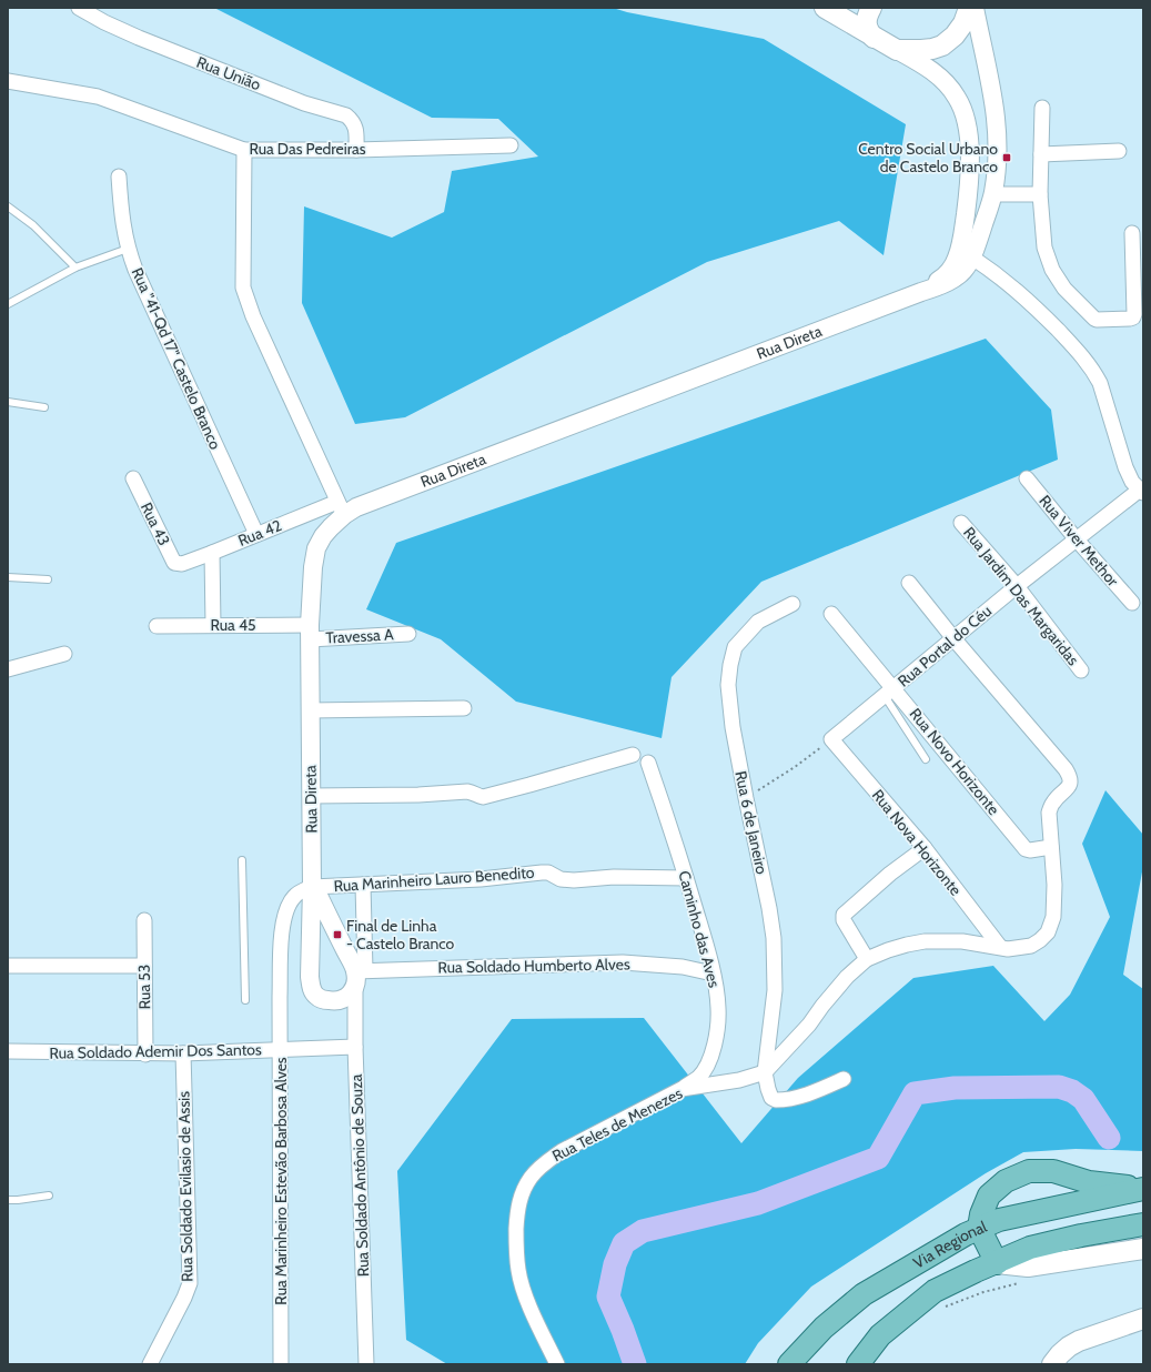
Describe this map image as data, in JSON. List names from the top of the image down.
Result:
{
  "streets": {
    "main road": ["Via Regional"],
    "street": [
      "Rua União",
      "Rua Das Pedreiras",
      "Rua Direta",
      "Rua \"41-Qd 17\" Castelo Branco",
      "Rua 43",
      "Rua 42",
      "Rua Viver Methor",
      "Rua Jardim Das Margaridas",
      "Rua 45",
      "Travessa A",
      "Rua Portal do Céu",
      "Rua Novo Horizonte",
      "Rua 6 de Janeiro",
      "Rua Nova Horizonte",
      "Rua Marinheiro Lauro Benedito",
      "Caminho das Aves",
      "Rua Soldado Humberto Alves",
      "Rua 53",
      "Rua Soldado Ademir Dos Santos",
      "Rua Teles de Menezes",
      "Rua Soldado Antônio de Souza",
      "Rua Marinheiro Estevão Barbosa Alves",
      "Rua Soldado Evilasio de Assis"
    ]
  },
  "crossings": [
    ["Rua União", "Rua Das Pedreiras"],
    ["Rua Direta", "Rua 42"],
    ["Rua Direta", "Rua 45"],
    ["Rua Direta", "Travessa A"],
    ["Rua Direta", "Rua Marinheiro Lauro Benedito"],
    ["Rua Direta", "Rua Soldado Humberto Alves"],
    ["Rua Direta", "Rua Soldado Antônio de Souza"],
    ["Rua Direta", "Rua Marinheiro Estevão Barbosa Alves"],
    ["Rua \"41-Qd 17\" Castelo Branco", "Rua 42"],
    ["Rua 43", "Rua 42"],
    ["Rua Viver Methor", "Rua Portal do Céu"],
    ["Rua Jardim Das Margaridas", "Rua Portal do Céu"],
    ["Rua 45", "Travessa A"],
    ["Rua Portal do Céu", "Rua Novo Horizonte"],
    ["Rua Portal do Céu", "Rua Nova Horizonte"],
    ["Rua 6 de Janeiro", "Rua Teles de Menezes"],
    ["Rua Marinheiro Lauro Benedito", "Caminho das Aves"],
    ["Rua Marinheiro Lauro Benedito", "Rua Soldado Antônio de Souza"],
    ["Rua Marinheiro Lauro Benedito", "Rua Marinheiro Estevão Barbosa Alves"],
    ["Caminho das Aves", "Rua Soldado Humberto Alves"],
    ["Caminho das Aves", "Rua Teles de Menezes"],
    ["Rua Soldado Humberto Alves", "Rua Soldado Antônio de Souza"],
    ["Rua 53", "Rua Soldado Ademir Dos Santos"],
    ["Rua Soldado Ademir Dos Santos", "Rua Soldado Antônio de Souza"],
    ["Rua Soldado Ademir Dos Santos", "Rua Marinheiro Estevão Barbosa Alves"],
    ["Rua Soldado Ademir Dos Santos", "Rua Soldado Evilasio de Assis"]
  ],
  "places": {
    "transit": ["Centro Social Urbano de Castelo Branco", "Final de Linha - Castelo Branco"]
  }
}
